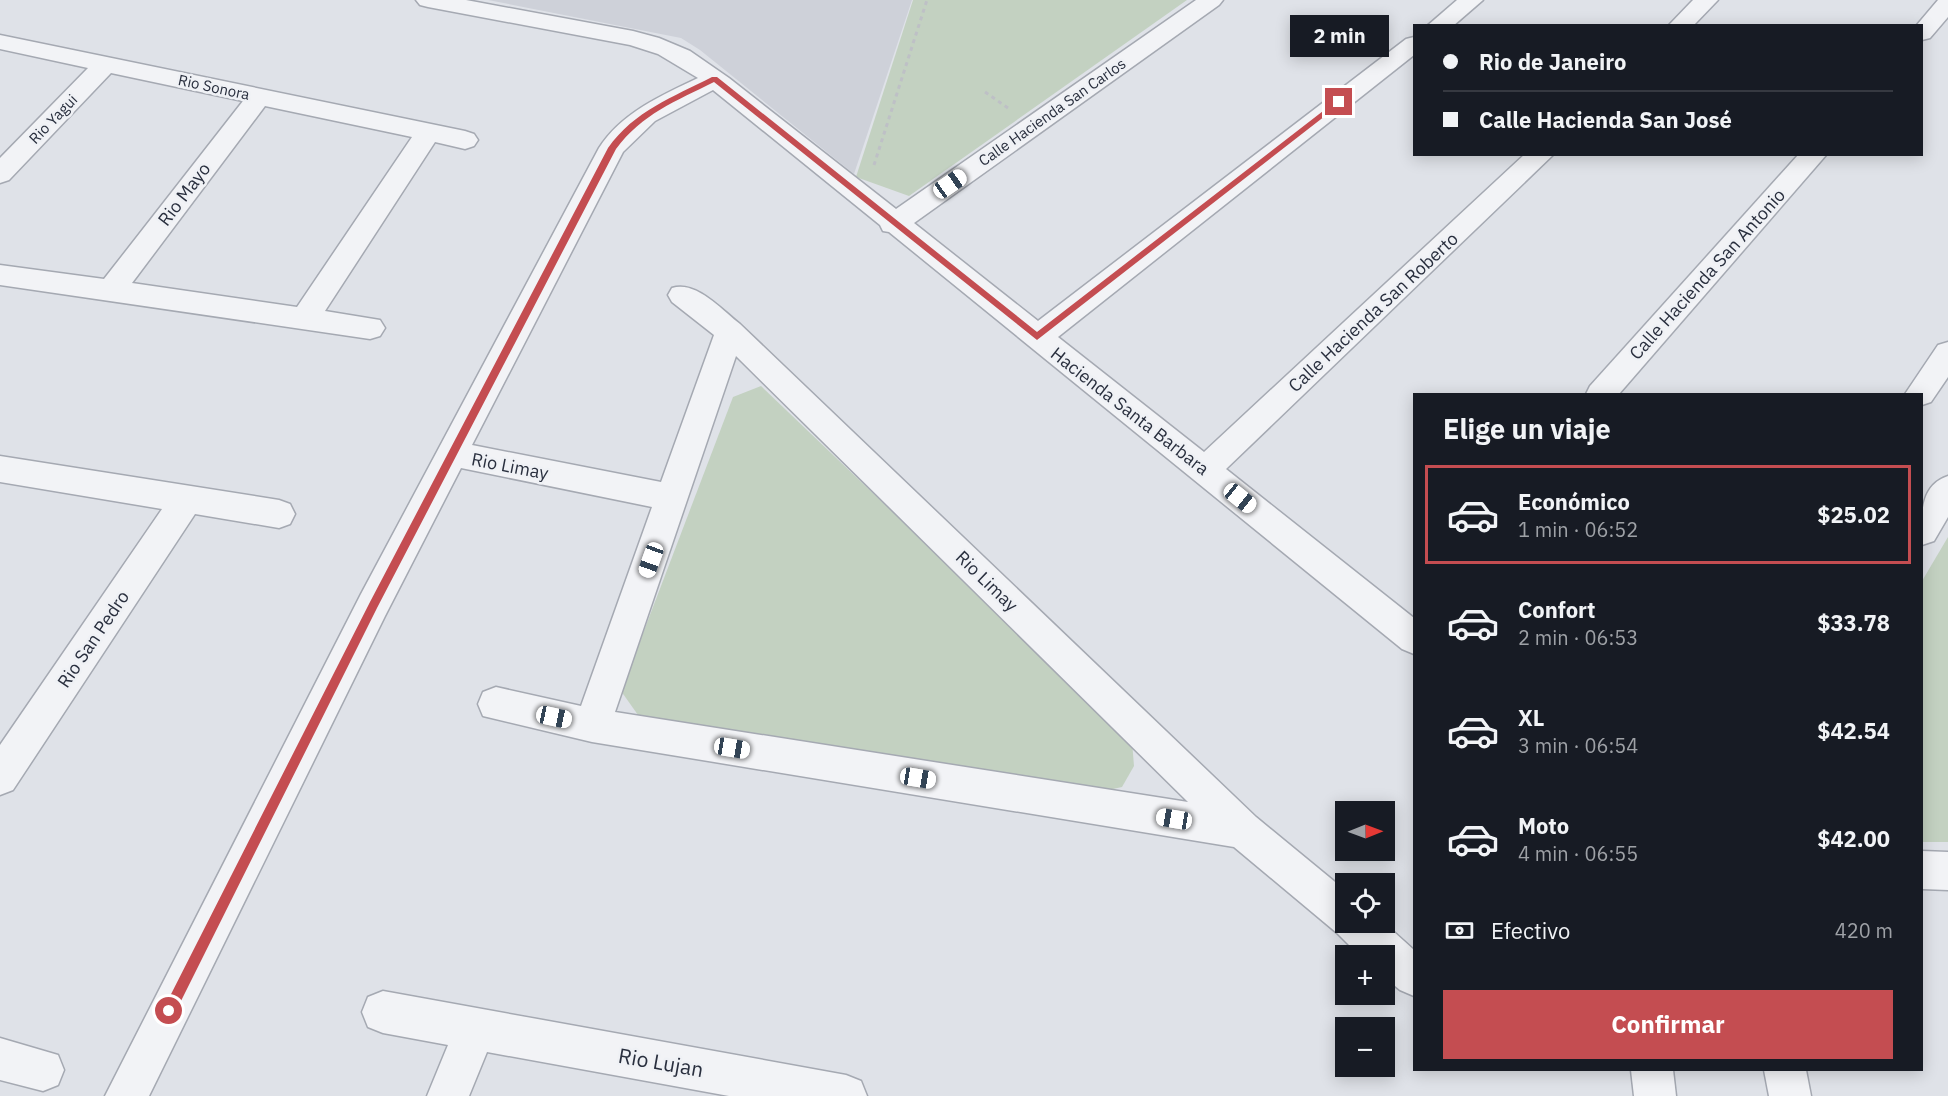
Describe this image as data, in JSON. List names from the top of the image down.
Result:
{
  "streets": {
    "street": [
      "Rio Sonora",
      "Calle Hacienda San Carlos",
      "Rio Yagui",
      "Rio Mayo",
      "Calle Hacienda San Antonio",
      "Calle Hacienda San Roberto",
      "Hacienda Santa Barbara",
      "Rio Limay",
      "Rio San Pedro",
      "Rio Lujan"
    ]
  },
  "crossings": [
    ["Rio Sonora", "Rio Yagui"],
    ["Rio Sonora", "Rio Mayo"],
    ["Calle Hacienda San Carlos", "Hacienda Santa Barbara"],
    ["Calle Hacienda San Roberto", "Hacienda Santa Barbara"]
  ],
  "north": "right",
  "page": {
    "bubble": "2 min",
    "banner": ["Rio de Janeiro", "Calle Hacienda San José"],
    "heading": "Elige un viaje",
    "list": [
      {
        "name": "Económico",
        "note": "1 min · 06:52",
        "value": "$25.02"
      },
      {
        "name": "Confort",
        "note": "2 min · 06:53",
        "value": "$33.78"
      },
      {
        "name": "XL",
        "note": "3 min · 06:54",
        "value": "$42.54"
      },
      {
        "name": "Moto",
        "note": "4 min · 06:55",
        "value": "$42.00"
      }
    ],
    "map_buttons": ["+", "−"],
    "pay": ["Efectivo", "420 m"],
    "buttons": "Confirmar"
  }
}
